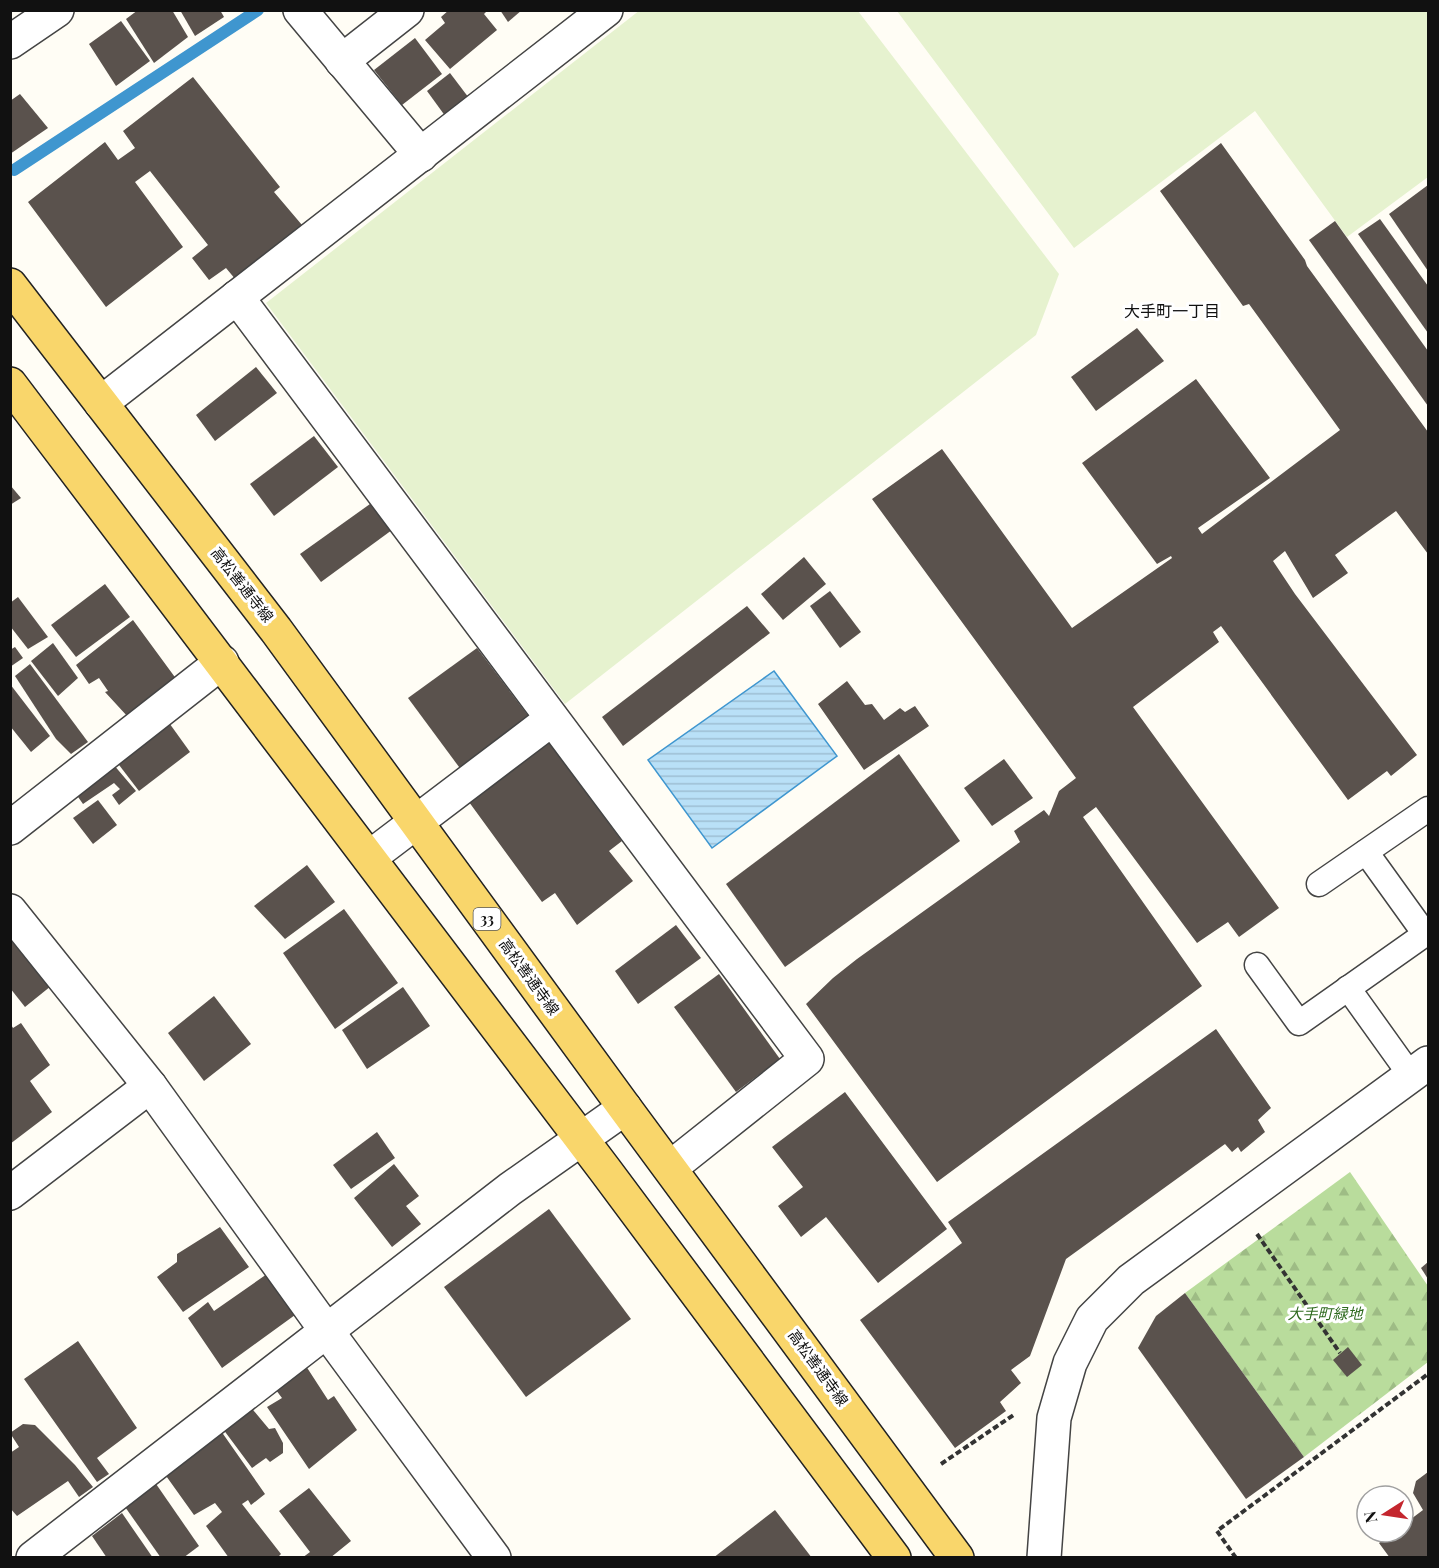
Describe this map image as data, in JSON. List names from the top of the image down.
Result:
{
  "streets": {
    "main road": ["高松善通寺線", "33"]
  },
  "districts": ["大手町一丁目"],
  "parks": ["大手町緑地"],
  "north": "left"
}
